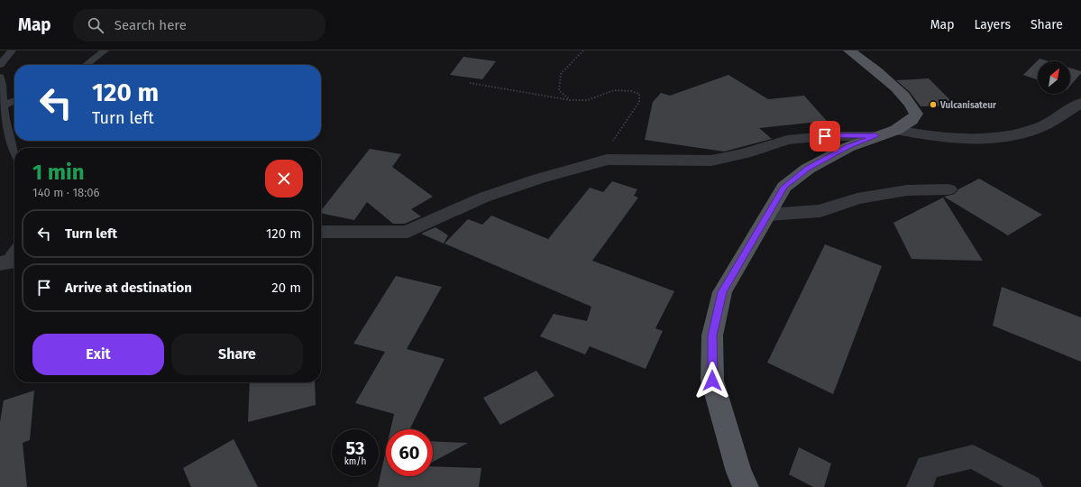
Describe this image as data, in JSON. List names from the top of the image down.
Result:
{
  "places": ["Vulcanisateur"],
  "north": "top right",
  "page": {
    "header": "Map",
    "search": "Search here",
    "nav": ["Map", "Layers", "Share"],
    "turn": ["120 m", "Turn left"],
    "heading": ["1 min", "140 m · 18:06"],
    "list": [
      {
        "name": "Turn left",
        "value": "120 m"
      },
      {
        "name": "Arrive at destination",
        "value": "20 m"
      }
    ],
    "buttons": ["Exit", "Share"],
    "speed": "53 km/h",
    "limit": "60"
  }
}
